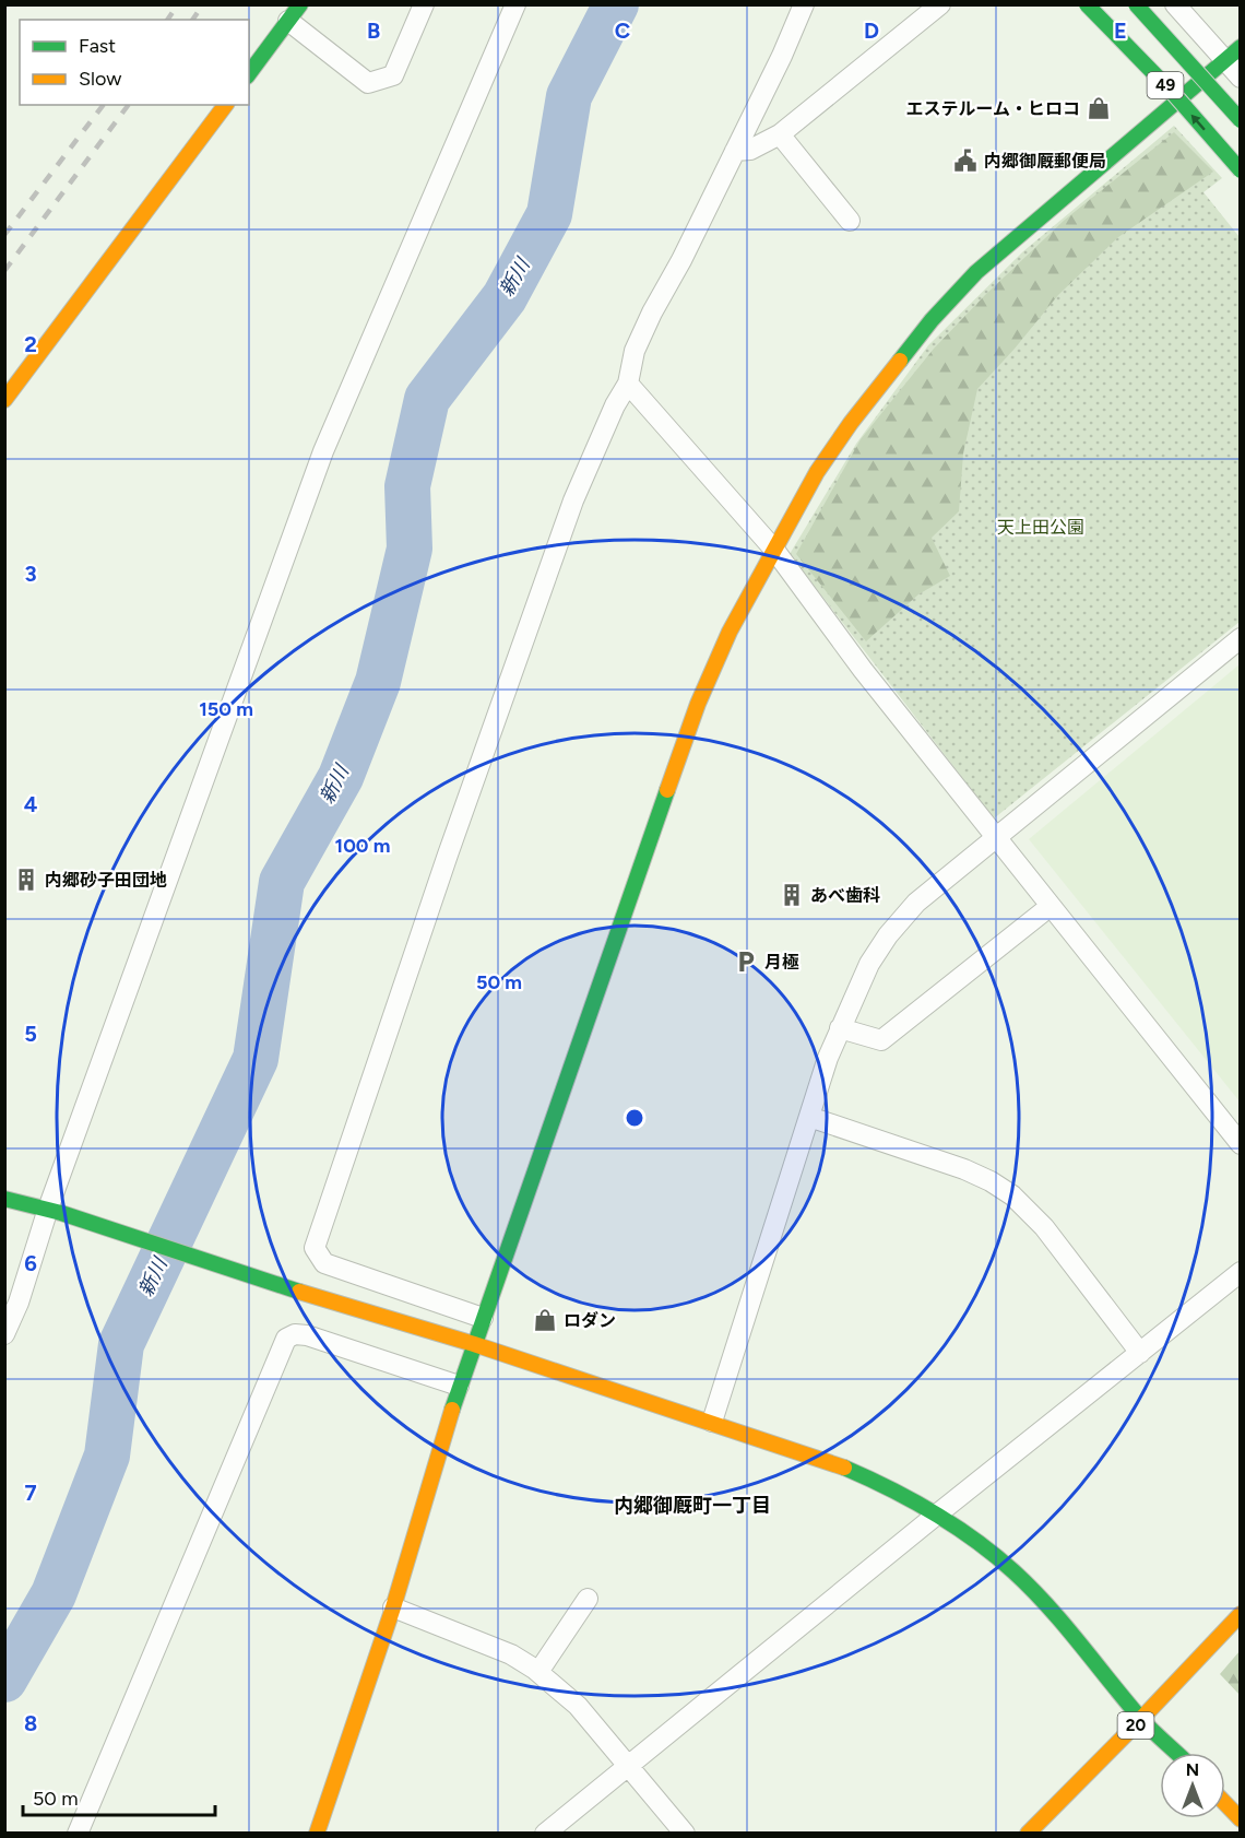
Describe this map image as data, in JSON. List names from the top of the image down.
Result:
{
  "streets": {
    "main road": ["49", "20"]
  },
  "districts": ["内郷御厩町一丁目"],
  "water": ["新川"],
  "parks": ["天上田公園"],
  "places": {
    "shop": ["エステルーム・ヒロコ", "ロダン"],
    "public building": ["内郷御厩郵便局"],
    "building": ["内郷砂子田団地", "あべ歯科"],
    "parking": ["月極"]
  },
  "legend": ["Fast", "Slow"],
  "scale_bar": "50 m",
  "north": "top",
  "grid": {
    "columns": [
      "B",
      "C",
      "D",
      "E"
    ],
    "rows": [
      "2",
      "3",
      "4",
      "5",
      "6",
      "7",
      "8"
    ]
  },
  "rings": ["150 m", "100 m", "50 m"]
}
